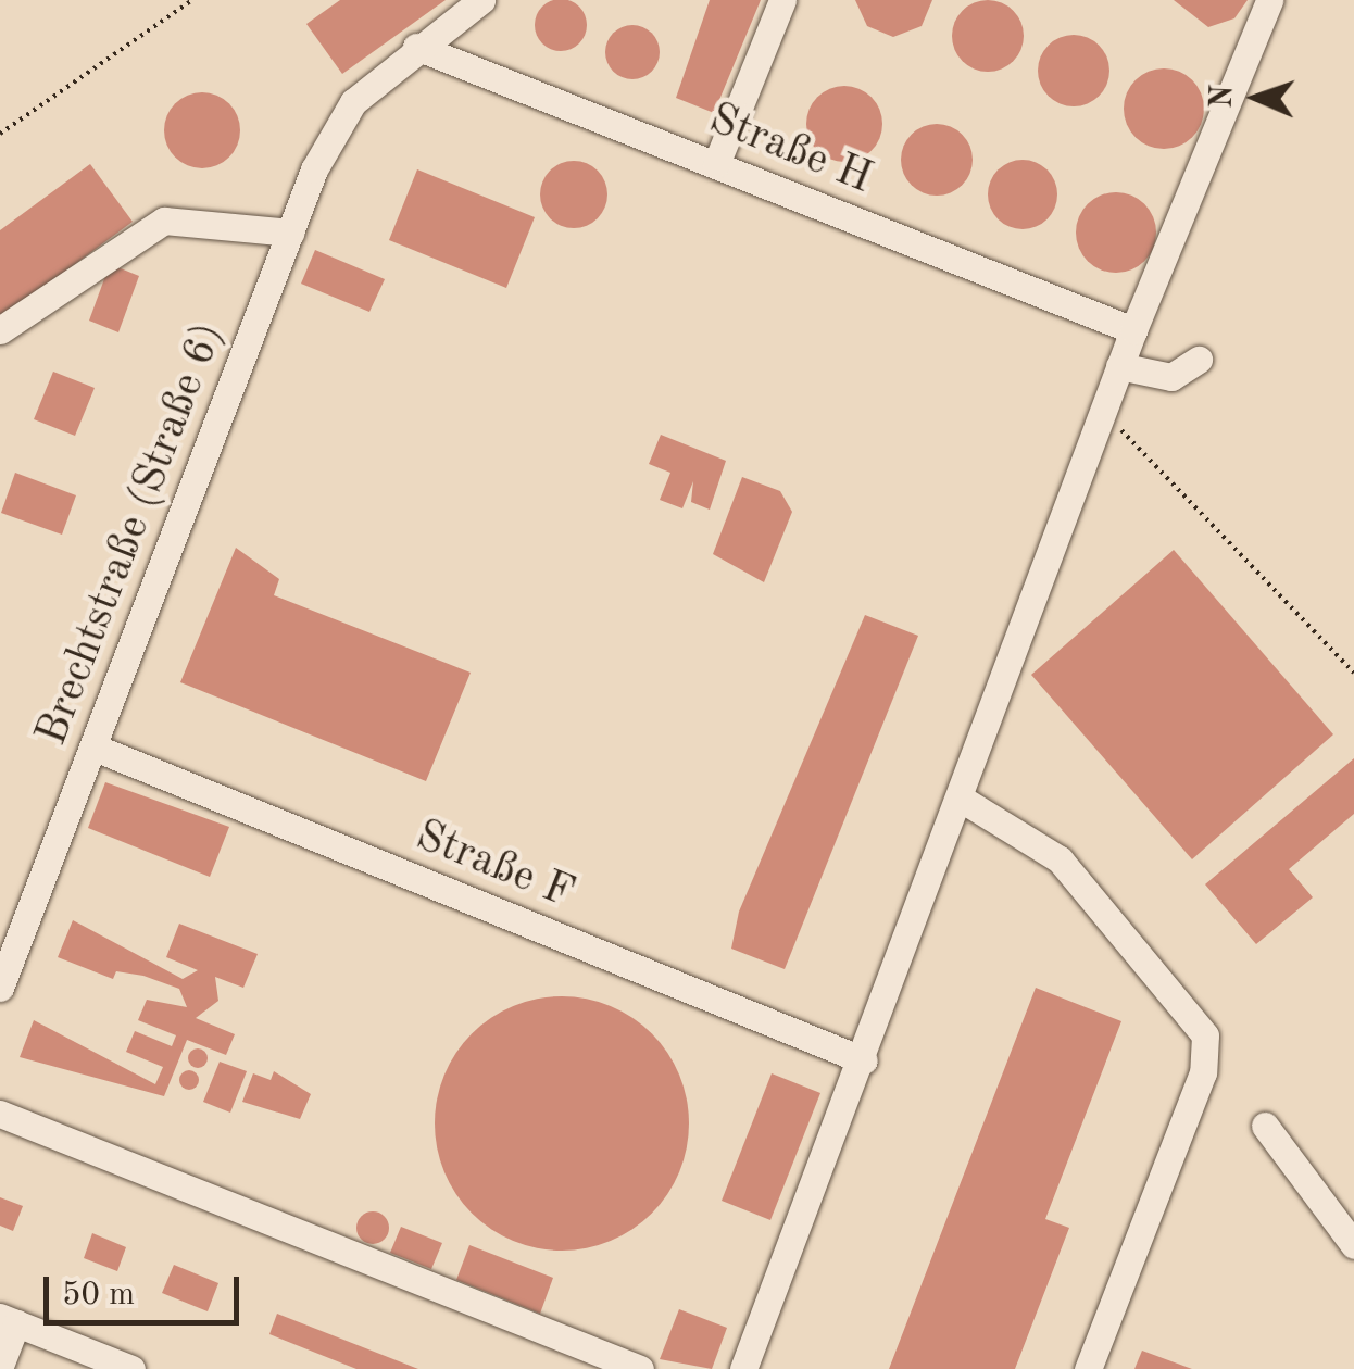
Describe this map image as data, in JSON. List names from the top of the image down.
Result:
{
  "streets": {
    "street": ["Straße H", "Brechtstraße (Straße 6)", "Straße F"]
  },
  "crossings": [
    ["Straße H", "Brechtstraße (Straße 6)"],
    ["Brechtstraße (Straße 6)", "Straße F"]
  ],
  "scale_bar": "50 m",
  "north": "left"
}
